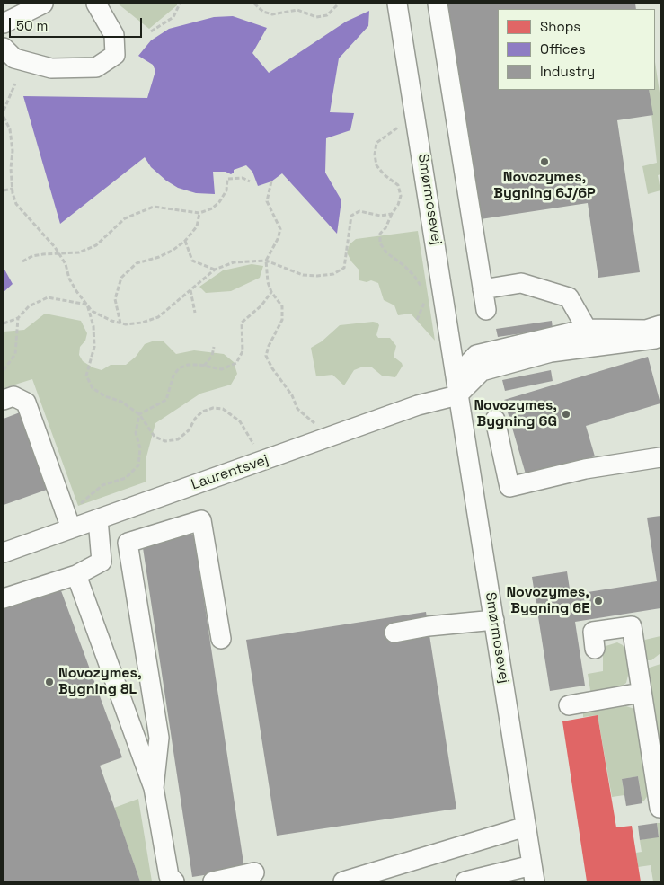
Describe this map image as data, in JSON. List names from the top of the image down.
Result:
{
  "streets": {
    "street": ["Smørmosevej", "Laurentsvej"]
  },
  "crossings": [
    ["Smørmosevej", "Laurentsvej"]
  ],
  "places": [
    "Novozymes, Bygning 6J/6P",
    "Novozymes, Bygning 6G",
    "Novozymes, Bygning 6E",
    "Novozymes, Bygning 8L"
  ],
  "legend": ["Shops", "Offices", "Industry"],
  "scale_bar": "50 m"
}
